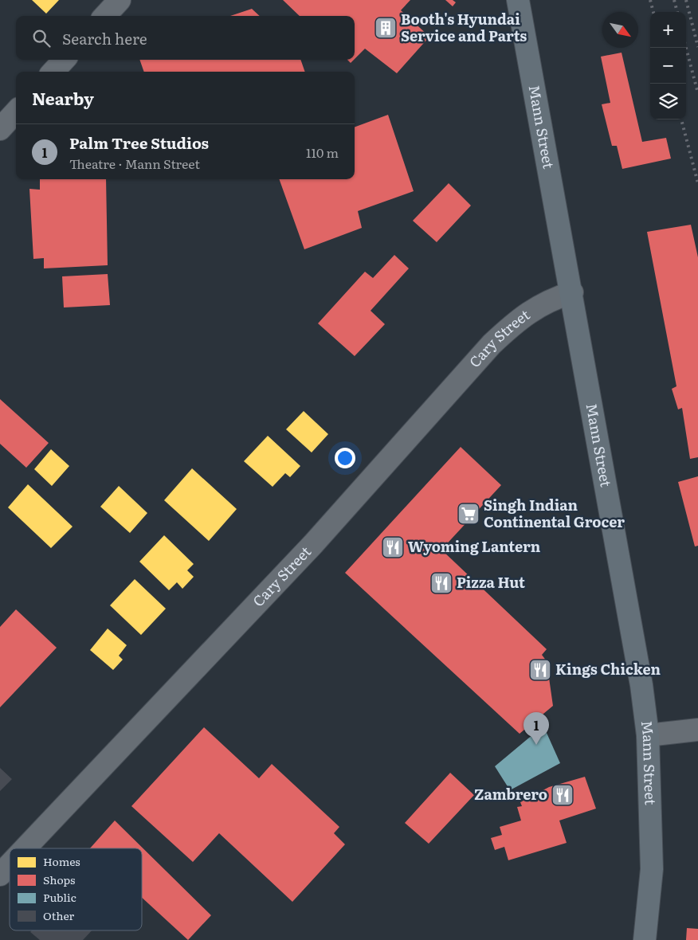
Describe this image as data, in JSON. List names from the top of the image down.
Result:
{
  "streets": {
    "main road": ["Mann Street"],
    "street": ["Cary Street"]
  },
  "crossings": [
    ["Mann Street", "Cary Street"]
  ],
  "places": {
    "building": ["Booth's Hyundai Service and Parts"],
    "supermarket": ["Singh Indian Continental Grocer"],
    "restaurant": [
      "Wyoming Lantern",
      "Pizza Hut",
      "Kings Chicken",
      "Zambrero"
    ]
  },
  "legend": [
    "Homes",
    "Shops",
    "Public",
    "Other"
  ],
  "north": "bottom right",
  "page": {
    "map_buttons": ["+", "−"],
    "search": "Search here",
    "heading": "Nearby",
    "list": [
      {
        "mark": "1",
        "name": "Palm Tree Studios",
        "note": "Theatre · Mann Street",
        "value": "110 m"
      }
    ],
    "pins": "1"
  }
}
